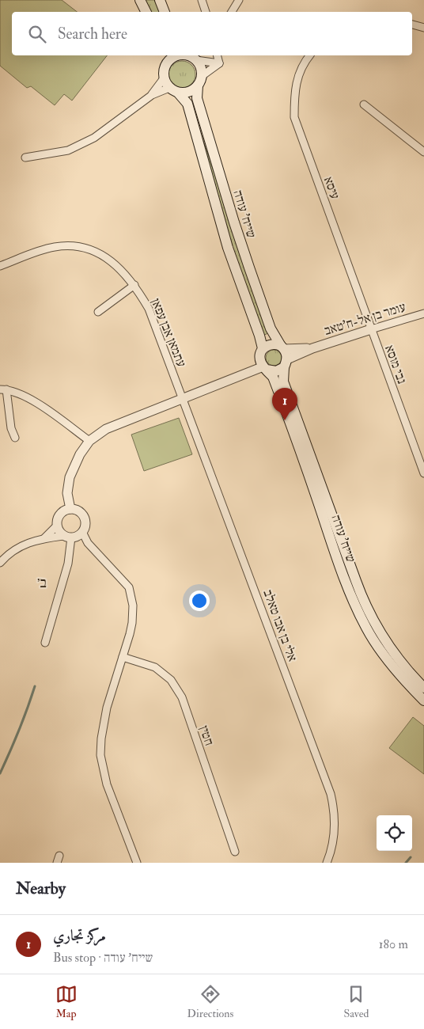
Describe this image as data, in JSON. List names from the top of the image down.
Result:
{
  "streets": {
    "main road": ["שייח' עודה"],
    "street": [
      "עיסא",
      "עומר בן אל-ח'טאב",
      "עתמאן אבן עפאן",
      "נבי מוסא",
      "אלי בן אבו טאלב",
      "חטין"
    ]
  },
  "crossings": [
    ["עיסא", "עומר בן אל-ח'טאב"],
    ["עיסא", "נבי מוסא"],
    ["שייח' עודה", "עומר בן אל-ח'טאב"],
    ["עומר בן אל-ח'טאב", "נבי מוסא"],
    ["עתמאן אבן עפאן", "אלי בן אבו טאלב"]
  ],
  "districts": ["ב׳"],
  "page": {
    "search": "Search here",
    "pins": "1",
    "heading": "Nearby",
    "list": [
      {
        "mark": "1",
        "name": "مركز تجاري",
        "note": "Bus stop · שייח' עודה",
        "value": "180 m"
      }
    ],
    "nav": ["Map", "Directions", "Saved"]
  }
}
